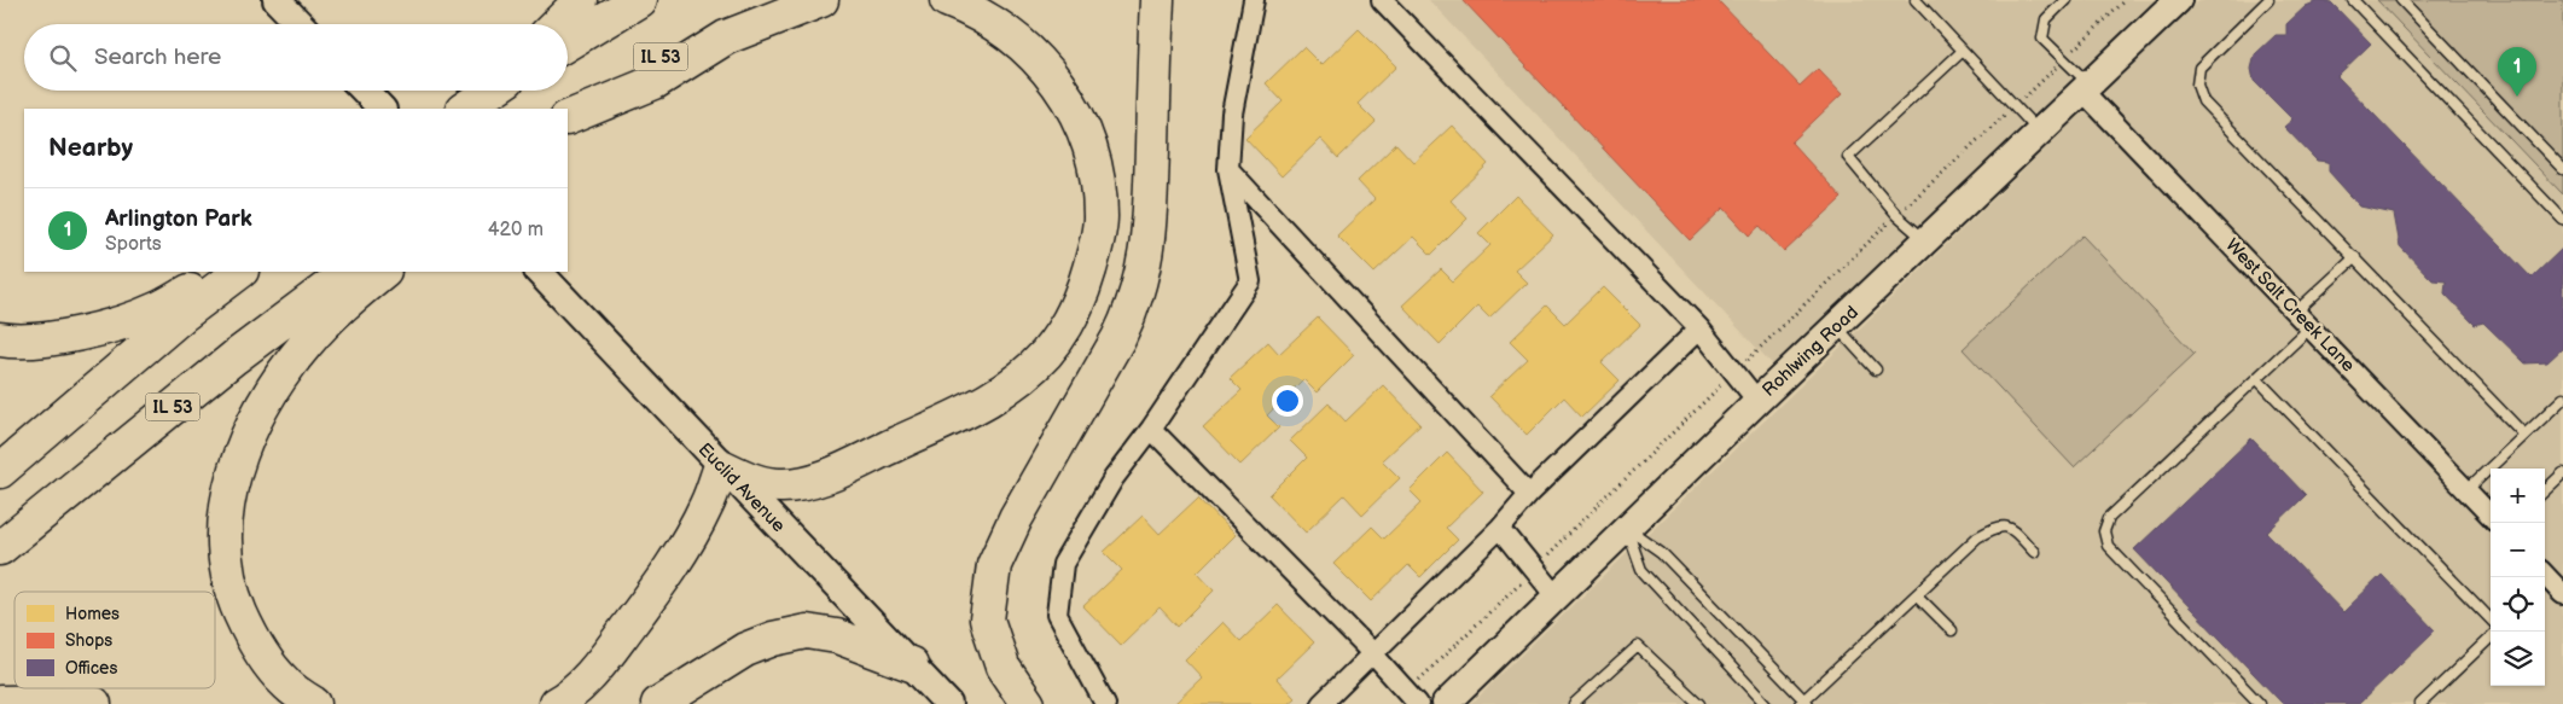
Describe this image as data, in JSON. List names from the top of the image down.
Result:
{
  "streets": {
    "highway": ["IL 53"],
    "main road": ["Rohlwing Road", "Euclid Avenue"],
    "street": ["West Salt Creek Lane"]
  },
  "crossings": [
    ["West Salt Creek Lane", "Rohlwing Road"]
  ],
  "legend": ["Homes", "Shops", "Offices"],
  "page": {
    "search": "Search here",
    "pins": "1",
    "heading": "Nearby",
    "list": [
      {
        "mark": "1",
        "name": "Arlington Park",
        "note": "Sports",
        "value": "420 m"
      }
    ],
    "map_buttons": ["+", "−"]
  }
}
